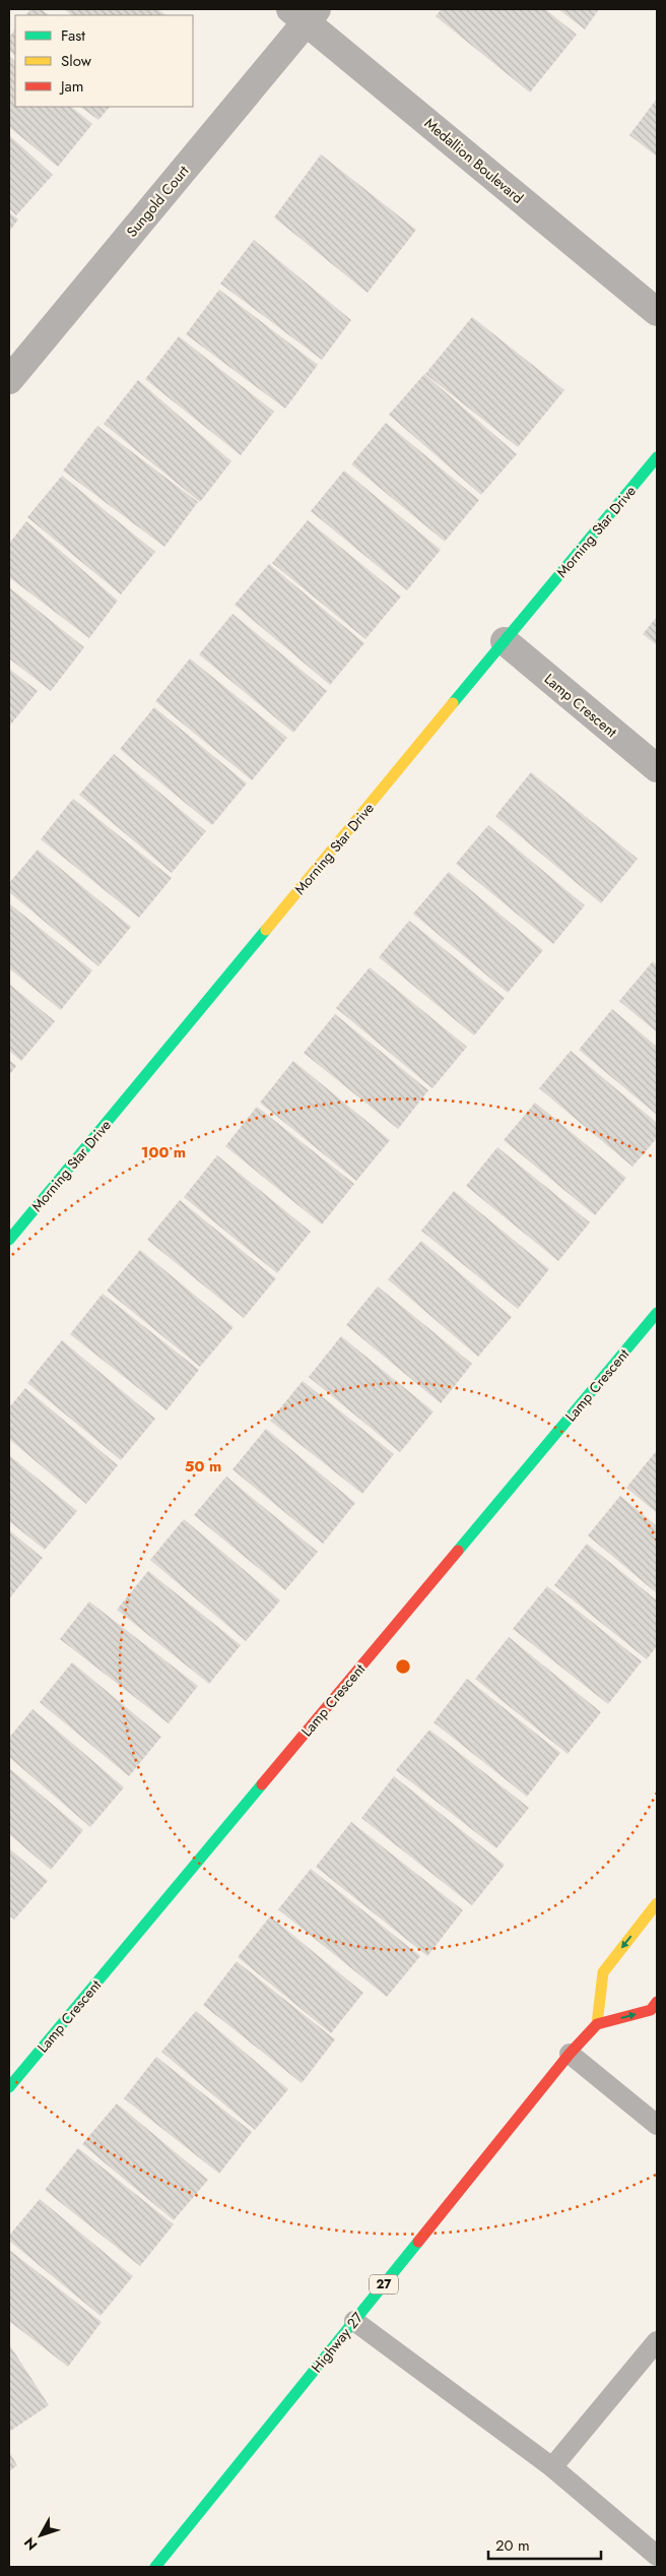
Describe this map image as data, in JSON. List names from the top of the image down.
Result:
{
  "streets": {
    "street": [
      "Medallion Boulevard",
      "Sungold Court",
      "Morning Star Drive",
      "Lamp Crescent",
      "27",
      "Highway 27"
    ]
  },
  "crossings": [
    ["Medallion Boulevard", "Sungold Court"],
    ["Morning Star Drive", "Lamp Crescent"]
  ],
  "legend": ["Fast", "Slow", "Jam"],
  "scale_bar": "20 m",
  "north": "bottom left",
  "rings": ["100 m", "50 m"]
}
